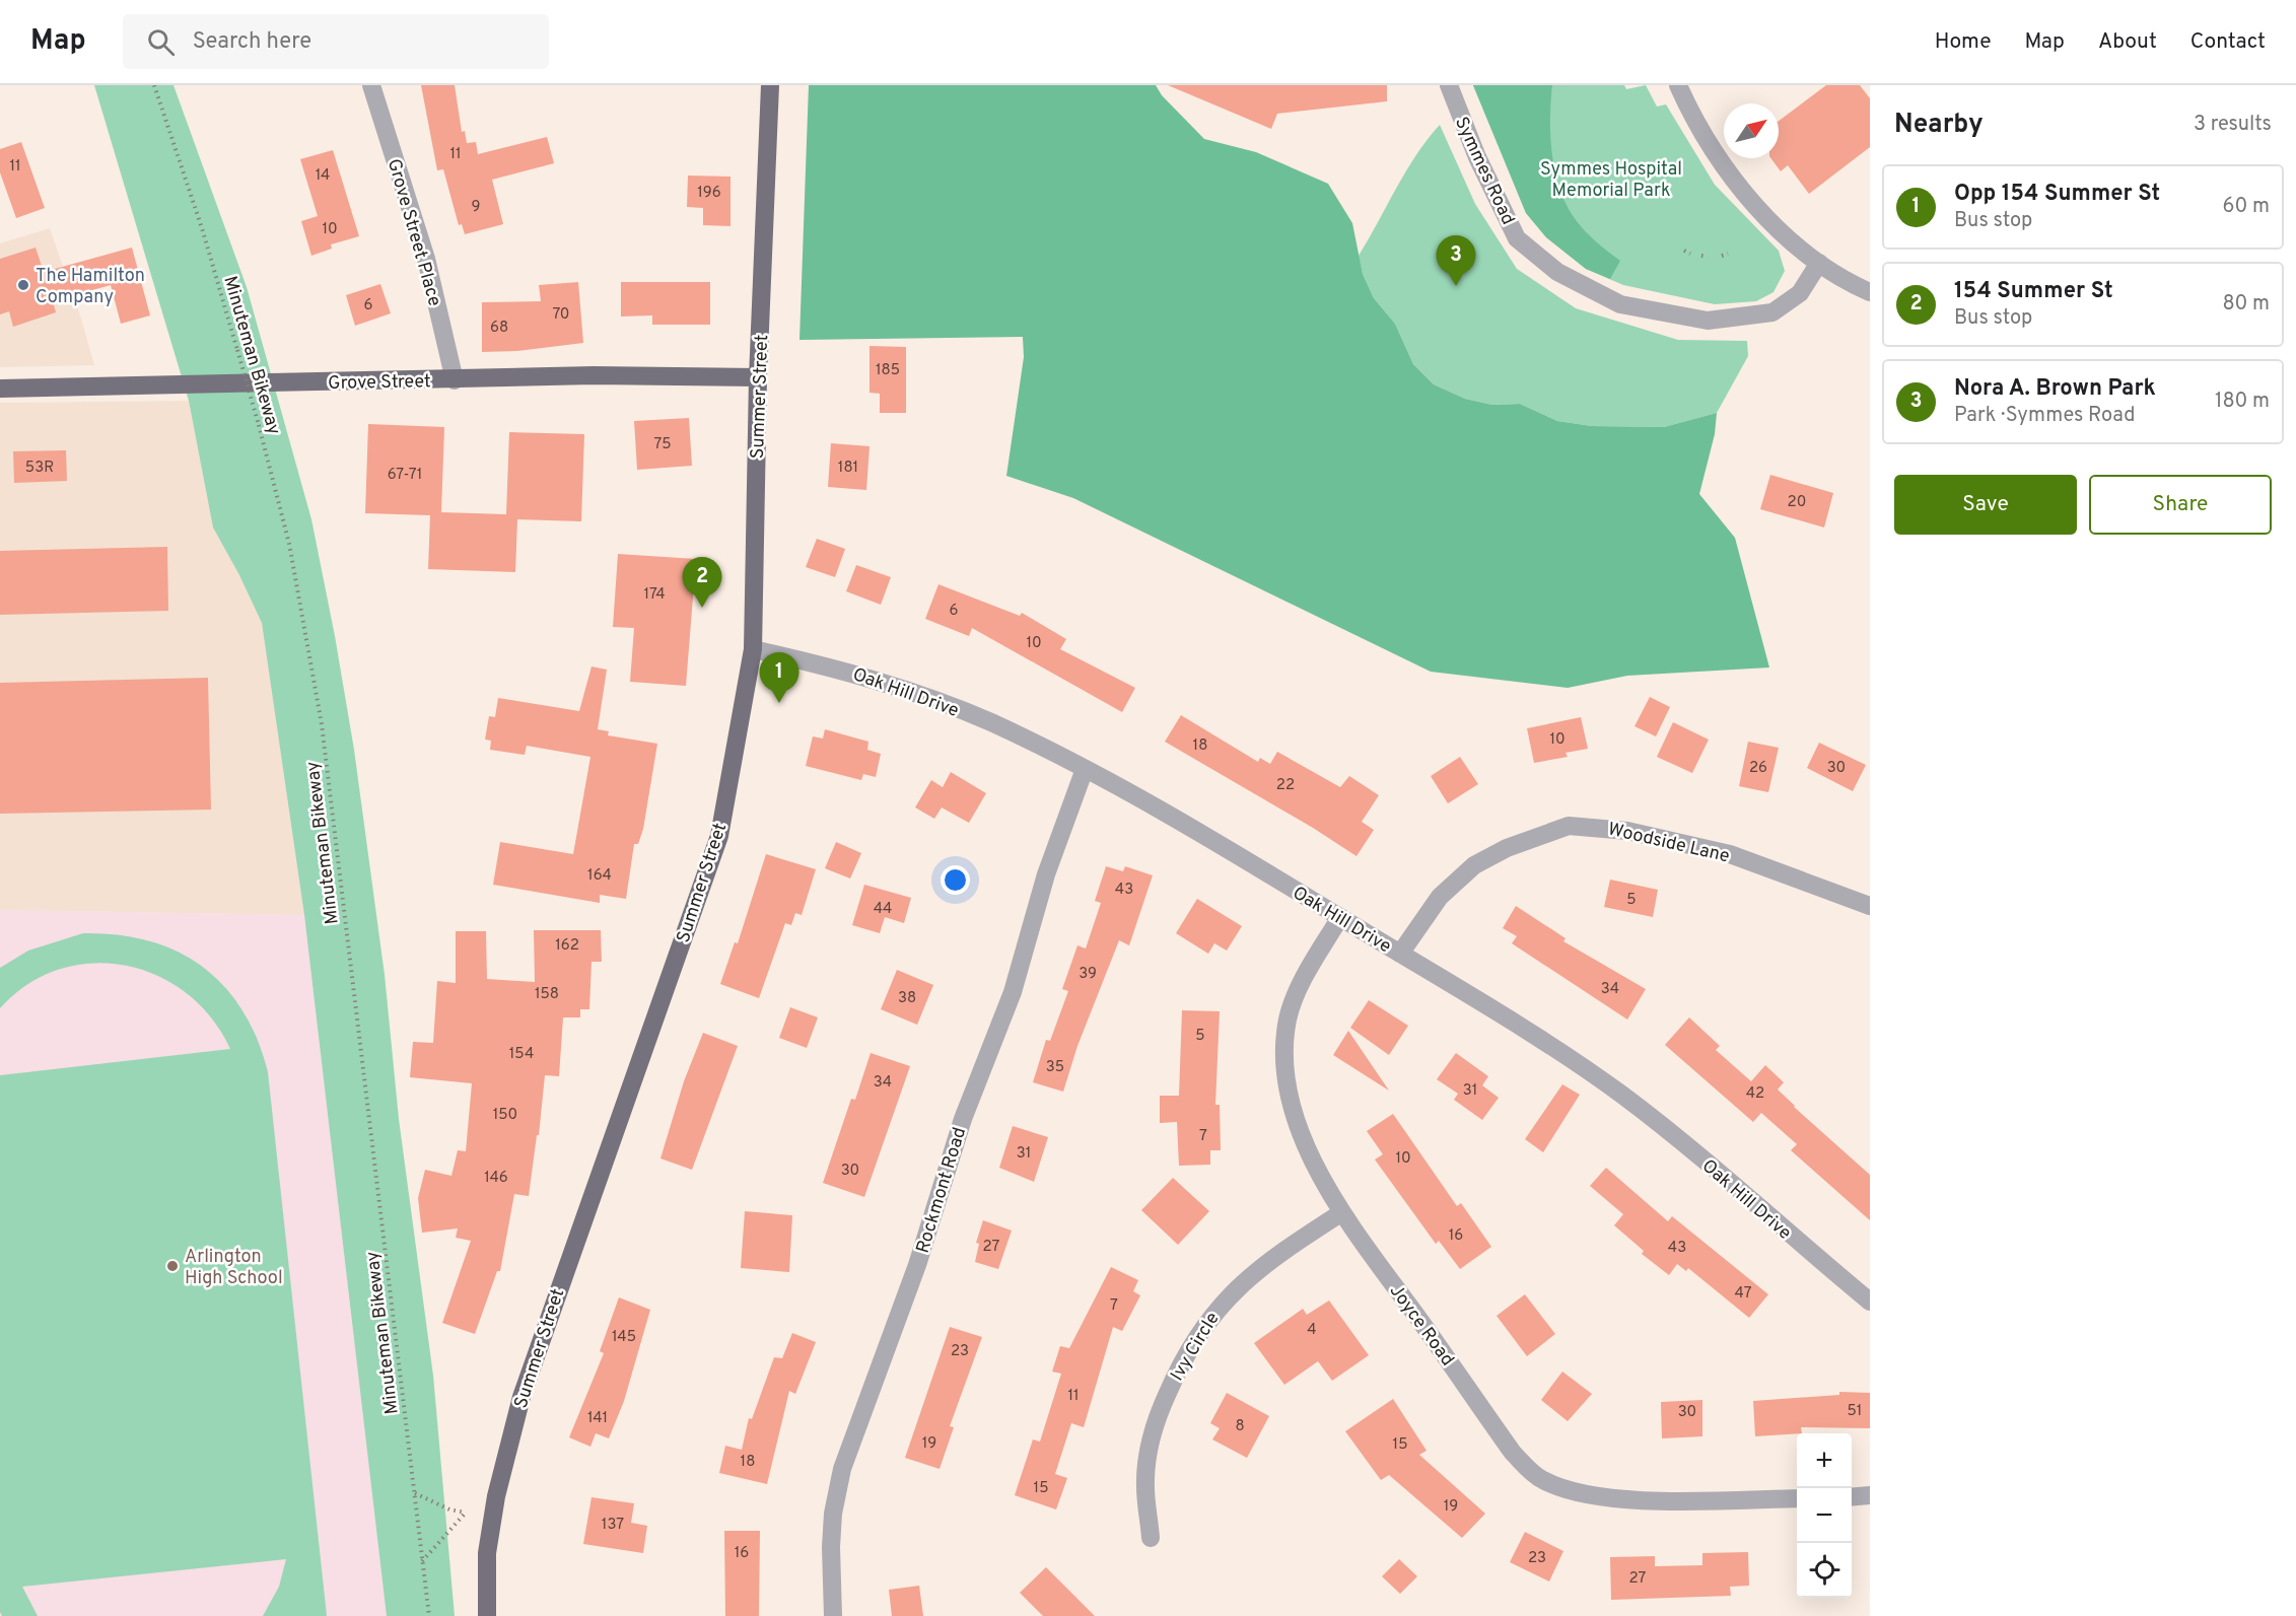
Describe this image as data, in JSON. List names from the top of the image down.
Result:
{
  "streets": {
    "main road": ["Grove Street", "Summer Street"],
    "street": [
      "Symmes Road",
      "Grove Street Place",
      "Oak Hill Drive",
      "Woodside Lane",
      "Rockmont Road",
      "Joyce Road",
      "Ivy Circle"
    ],
    "path": ["Minuteman Bikeway"]
  },
  "crossings": [
    ["Grove Street Place", "Grove Street"],
    ["Grove Street", "Summer Street"],
    ["Summer Street", "Oak Hill Drive"],
    ["Oak Hill Drive", "Woodside Lane"],
    ["Oak Hill Drive", "Rockmont Road"],
    ["Oak Hill Drive", "Joyce Road"],
    ["Joyce Road", "Ivy Circle"]
  ],
  "parks": ["Symmes Hospital Memorial Park"],
  "places": ["The Hamilton Company", "Arlington High School"],
  "house_numbers": [
    "11",
    "11",
    "14",
    "196",
    "9",
    "10",
    "6",
    "70",
    "68",
    "185",
    "75",
    "53R",
    "181",
    "67-71",
    "20",
    "174",
    "6",
    "10",
    "10",
    "18",
    "26",
    "30",
    "22",
    "164",
    "43",
    "5",
    "44",
    "162",
    "39",
    "34",
    "158",
    "38",
    "5",
    "154",
    "35",
    "34",
    "31",
    "42",
    "150",
    "7",
    "31",
    "10",
    "30",
    "146",
    "16",
    "27",
    "43",
    "47",
    "7",
    "4",
    "145",
    "23",
    "11",
    "51",
    "30",
    "141",
    "8",
    "19",
    "15",
    "18",
    "15",
    "19",
    "137",
    "16",
    "23",
    "27"
  ],
  "north": "top right",
  "page": {
    "header": "Map",
    "search": "Search here",
    "nav": [
      "Home",
      "Map",
      "About",
      "Contact"
    ],
    "heading": ["Nearby", "3 results"],
    "list": [
      {
        "mark": "1",
        "name": "Opp 154 Summer St",
        "note": "Bus stop",
        "value": "60 m"
      },
      {
        "mark": "2",
        "name": "154 Summer St",
        "note": "Bus stop",
        "value": "80 m"
      },
      {
        "mark": "3",
        "name": "Nora A. Brown Park",
        "note": "Park · Symmes Road",
        "value": "180 m"
      }
    ],
    "pins": ["3", "2", "1"],
    "buttons": ["Save", "Share"],
    "map_buttons": ["+", "−"]
  }
}
